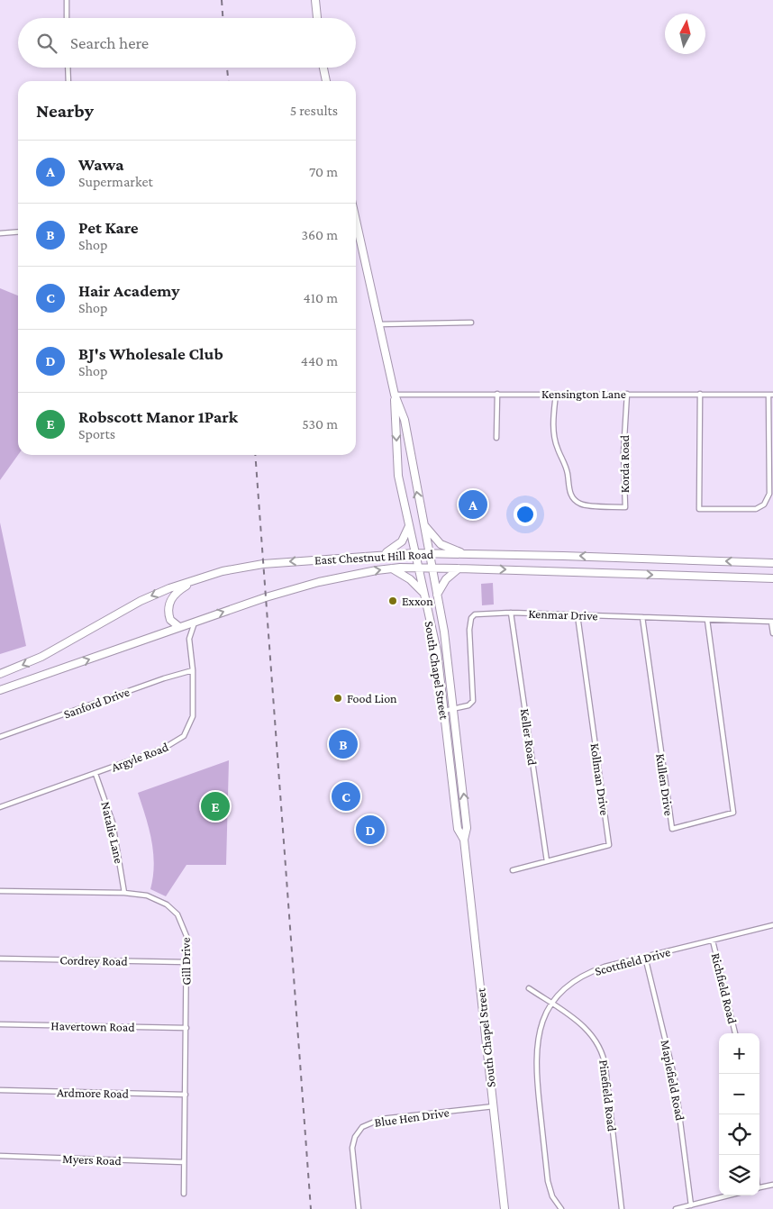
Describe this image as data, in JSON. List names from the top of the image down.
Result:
{
  "streets": {
    "main road": ["East Chestnut Hill Road", "South Chapel Street"],
    "street": [
      "Kensington Lane",
      "Korda Road",
      "Kenmar Drive",
      "Sanford Drive",
      "Keller Road",
      "Argyle Road",
      "Kollman Drive",
      "Kullen Drive",
      "Natalie Lane",
      "Cordrey Road",
      "Gill Drive",
      "Scottfield Drive",
      "Richfield Road",
      "Havertown Road",
      "Maplefield Road",
      "Ardmore Road",
      "Pinefield Road",
      "Blue Hen Drive",
      "Myers Road"
    ]
  },
  "crossings": [
    ["Kensington Lane", "Korda Road"],
    ["Kensington Lane", "South Chapel Street"],
    ["East Chestnut Hill Road", "South Chapel Street"],
    ["East Chestnut Hill Road", "Argyle Road"],
    ["Kenmar Drive", "South Chapel Street"],
    ["Kenmar Drive", "Keller Road"],
    ["Kenmar Drive", "Kollman Drive"],
    ["Kenmar Drive", "Kullen Drive"],
    ["South Chapel Street", "Blue Hen Drive"],
    ["Sanford Drive", "Argyle Road"],
    ["Keller Road", "Kollman Drive"],
    ["Argyle Road", "Natalie Lane"],
    ["Natalie Lane", "Gill Drive"],
    ["Cordrey Road", "Gill Drive"],
    ["Gill Drive", "Havertown Road"],
    ["Gill Drive", "Ardmore Road"],
    ["Gill Drive", "Myers Road"],
    ["Scottfield Drive", "Richfield Road"],
    ["Scottfield Drive", "Maplefield Road"],
    ["Scottfield Drive", "Pinefield Road"]
  ],
  "places": ["Exxon", "Food Lion"],
  "north": "top",
  "page": {
    "search": "Search here",
    "heading": ["Nearby", "5 results"],
    "list": [
      {
        "mark": "A",
        "name": "Wawa",
        "note": "Supermarket",
        "value": "70 m"
      },
      {
        "mark": "B",
        "name": "Pet Kare",
        "note": "Shop",
        "value": "360 m"
      },
      {
        "mark": "C",
        "name": "Hair Academy",
        "note": "Shop",
        "value": "410 m"
      },
      {
        "mark": "D",
        "name": "BJ's Wholesale Club",
        "note": "Shop",
        "value": "440 m"
      },
      {
        "mark": "E",
        "name": "Robscott Manor 1Park",
        "note": "Sports",
        "value": "530 m"
      }
    ],
    "pins": [
      "A",
      "B",
      "C",
      "E",
      "D"
    ],
    "map_buttons": ["+", "−"]
  }
}
